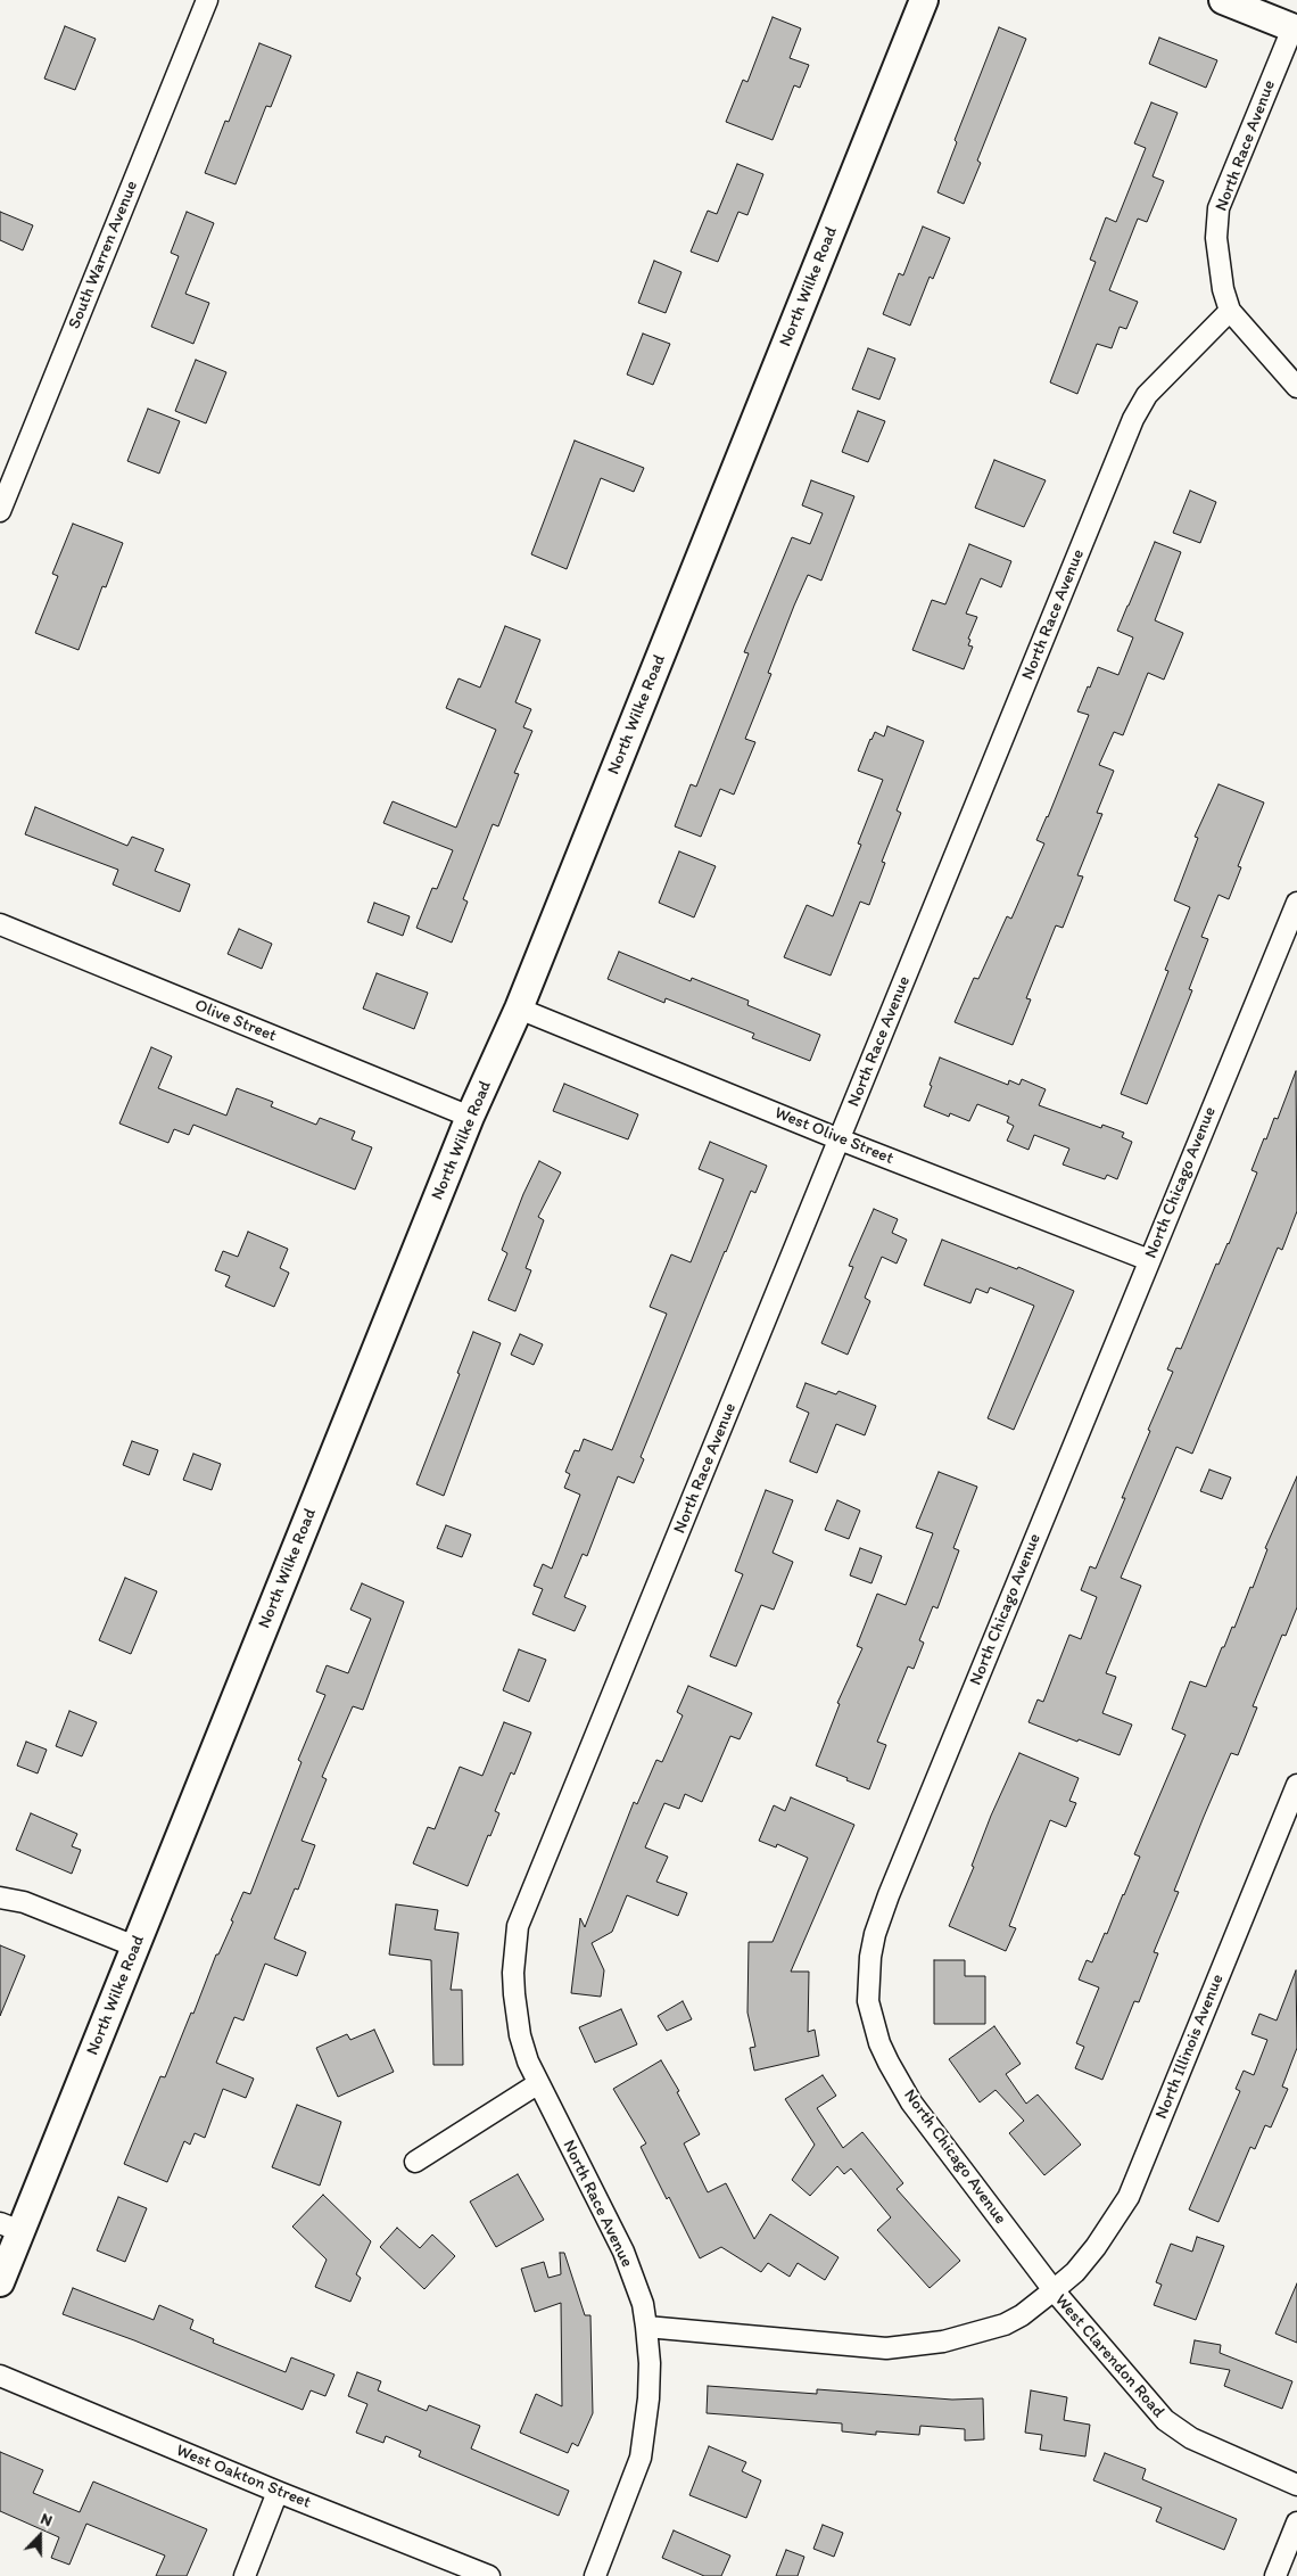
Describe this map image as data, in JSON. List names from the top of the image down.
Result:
{
  "streets": {
    "street": [
      "North Race Avenue",
      "South Warren Avenue",
      "North Wilke Road",
      "Olive Street",
      "West Olive Street",
      "North Chicago Avenue",
      "North Illinois Avenue",
      "West Clarendon Road",
      "West Oakton Street"
    ]
  },
  "crossings": [
    ["North Race Avenue", "West Olive Street"],
    ["North Race Avenue", "West Clarendon Road"],
    ["North Wilke Road", "Olive Street"],
    ["North Wilke Road", "West Olive Street"],
    ["West Olive Street", "North Chicago Avenue"],
    ["North Chicago Avenue", "North Illinois Avenue"],
    ["North Chicago Avenue", "West Clarendon Road"],
    ["North Illinois Avenue", "West Clarendon Road"]
  ],
  "north": "top"
}
